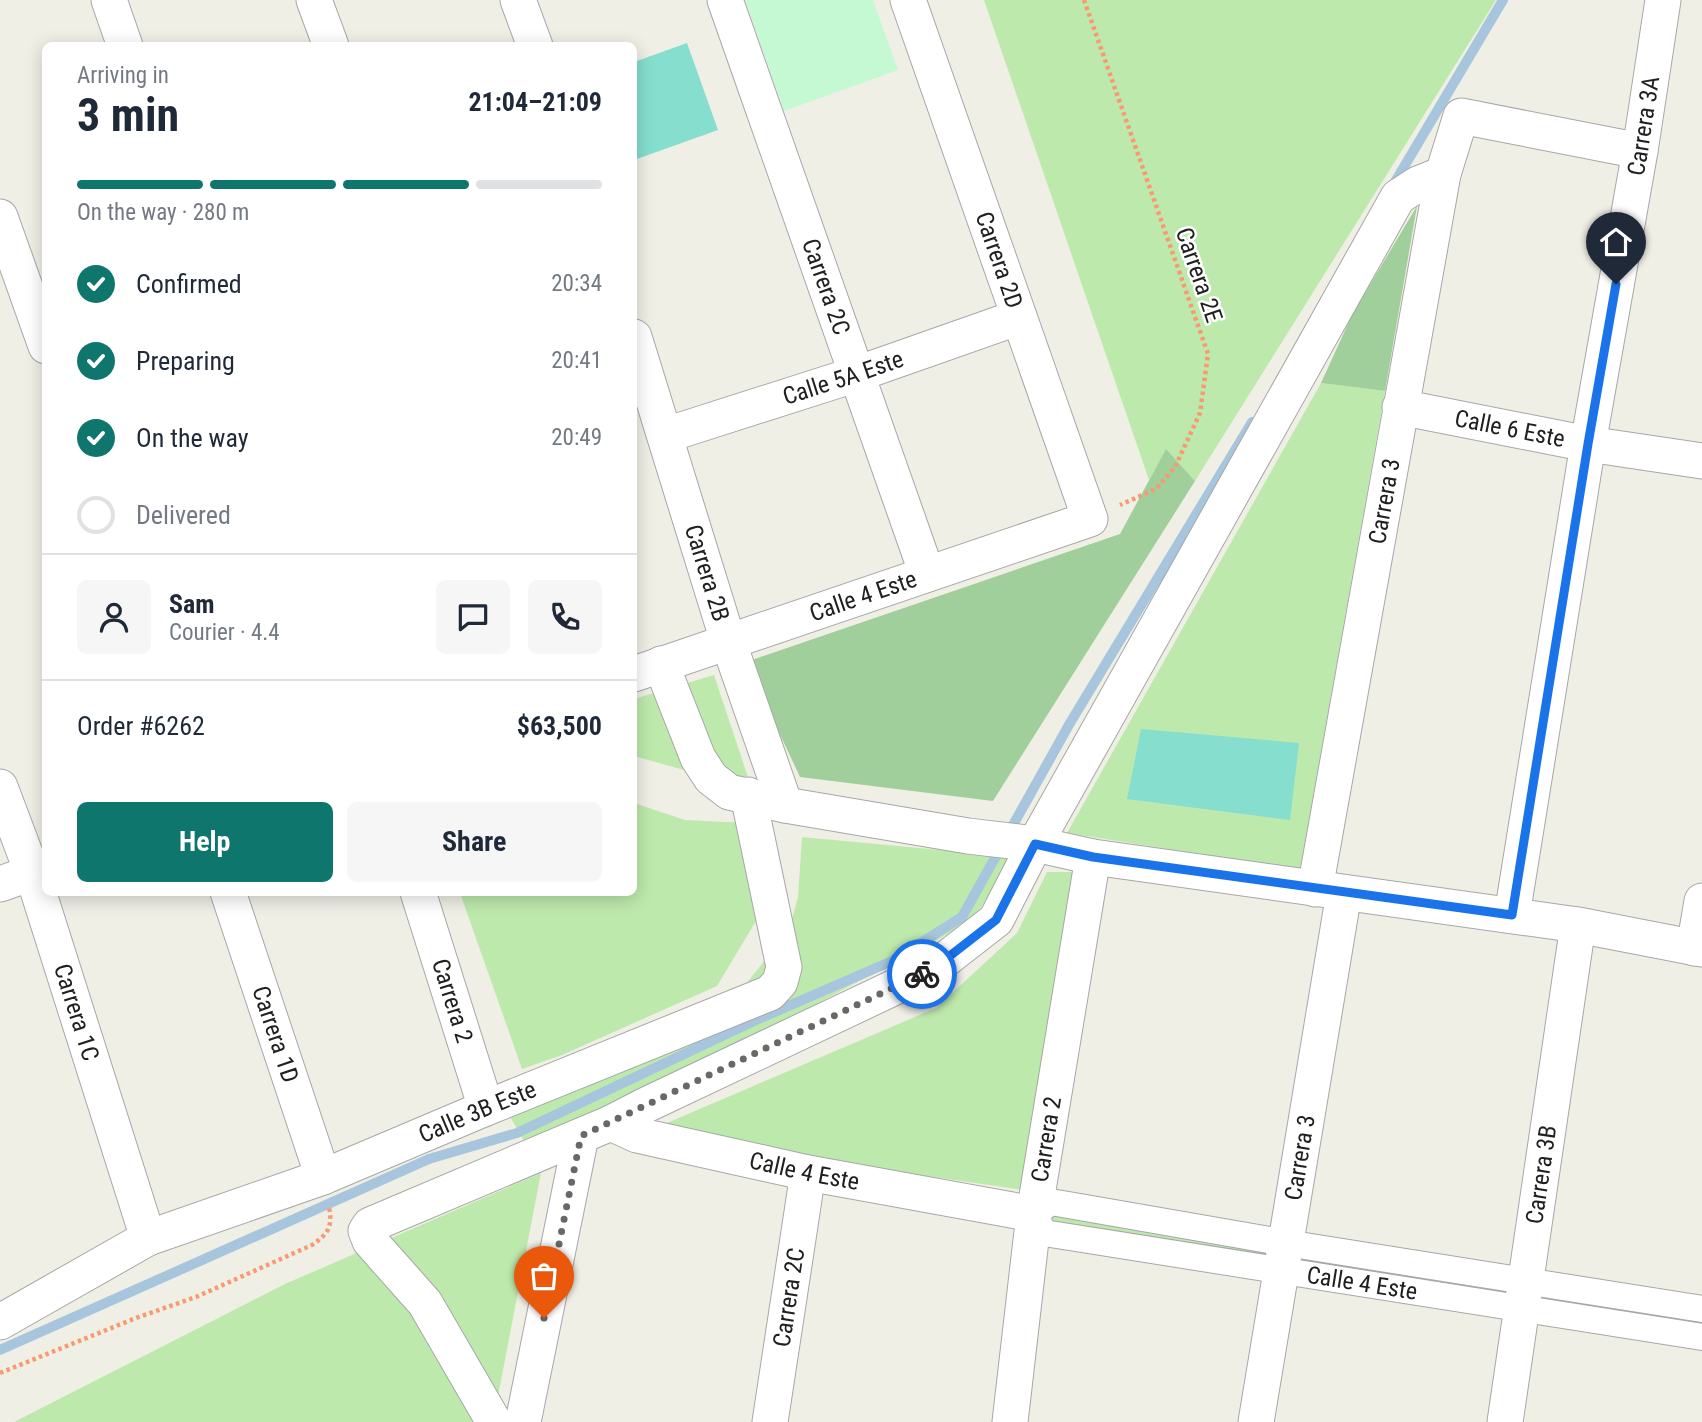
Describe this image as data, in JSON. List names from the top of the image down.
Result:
{
  "streets": {
    "street": [
      "Carrera 3A",
      "Carrera 2D",
      "Carrera 2C",
      "Calle 5A Este",
      "Calle 6 Este",
      "Carrera 3",
      "Carrera 2B",
      "Calle 4 Este",
      "Carrera 2",
      "Carrera 1C",
      "Carrera 1D",
      "Calle 3B Este",
      "Carrera 3B"
    ],
    "path": ["Carrera 2E"]
  },
  "crossings": [
    ["Carrera 3A", "Calle 6 Este"],
    ["Carrera 3A", "Carrera 3"],
    ["Carrera 2D", "Carrera 2E"],
    ["Carrera 2D", "Calle 5A Este"],
    ["Carrera 2D", "Calle 4 Este"],
    ["Carrera 2E", "Calle 4 Este"],
    ["Carrera 2C", "Calle 5A Este"],
    ["Carrera 2C", "Calle 4 Este"],
    ["Calle 5A Este", "Carrera 2B"],
    ["Calle 6 Este", "Carrera 3"],
    ["Carrera 3", "Calle 4 Este"],
    ["Carrera 2B", "Calle 4 Este"],
    ["Calle 4 Este", "Carrera 2"],
    ["Calle 4 Este", "Carrera 3B"],
    ["Carrera 2", "Calle 3B Este"],
    ["Carrera 1C", "Calle 3B Este"],
    ["Carrera 1D", "Calle 3B Este"]
  ],
  "page": {
    "heading": ["3 min", "Arriving in", "21:04–21:09"],
    "panel": [
      "Sam",
      "Courier · 4.4",
      "Order #6262",
      "$63,500"
    ],
    "bar": "On the way · 280 m",
    "list": [
      ["Confirmed", "20:34"],
      ["Preparing", "20:41"],
      ["On the way", "20:49"],
      "Delivered"
    ],
    "buttons": ["Help", "Share"]
  }
}
